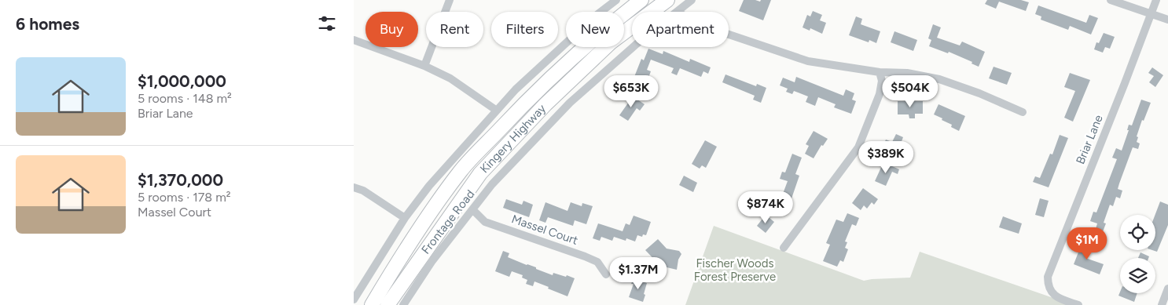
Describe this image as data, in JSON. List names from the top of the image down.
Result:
{
  "streets": {
    "highway": ["Kingery Highway"],
    "street": ["Briar Lane", "Frontage Road", "Massel Court"]
  },
  "crossings": [
    ["Frontage Road", "Massel Court"]
  ],
  "parks": ["Fischer Woods Forest Preserve"],
  "page": {
    "heading": "6 homes",
    "chip": [
      "Buy",
      "Rent",
      "Filters",
      "New",
      "Apartment"
    ],
    "list": [
      {
        "name": "$1,000,000",
        "note": "5 rooms · 148 m² · Briar Lane"
      },
      {
        "name": "$1,370,000",
        "note": "5 rooms · 178 m² · Massel Court"
      }
    ],
    "price": [
      "$653K",
      "$504K",
      "$389K",
      "$874K",
      "$1M",
      "$1.37M"
    ]
  }
}
